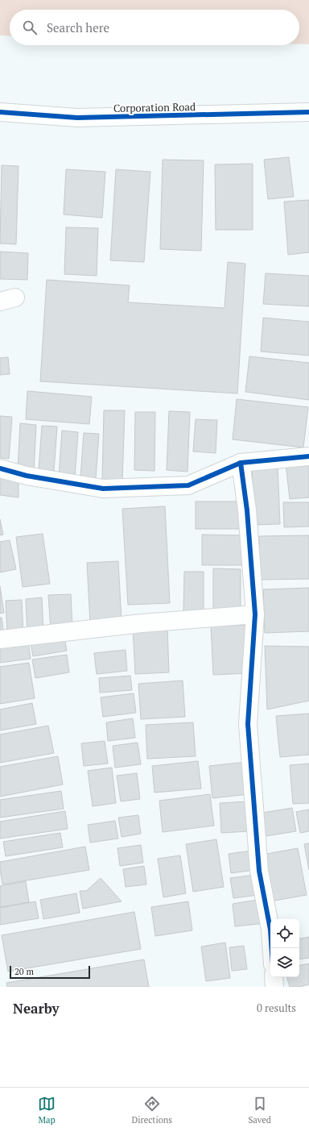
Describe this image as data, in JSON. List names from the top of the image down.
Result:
{
  "streets": {
    "street": ["Corporation Road"]
  },
  "scale_bar": "20 m",
  "page": {
    "search": "Search here",
    "scale": "20 m",
    "heading": ["Nearby", "0 results"],
    "nav": ["Map", "Directions", "Saved"]
  }
}
